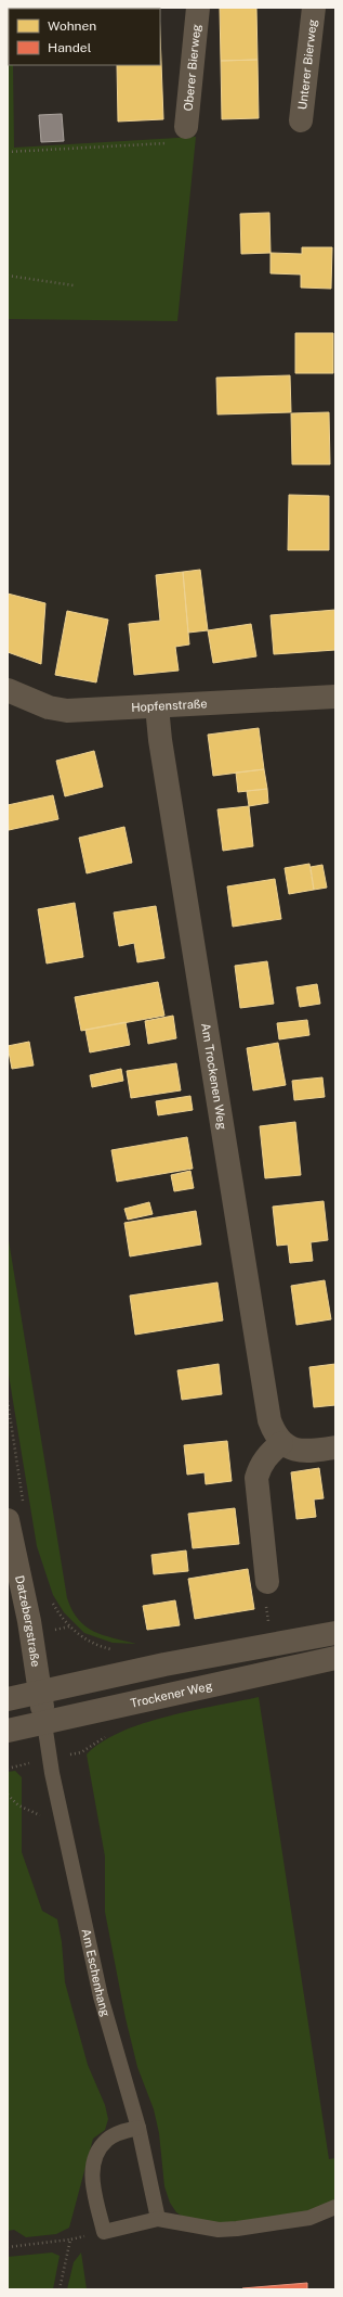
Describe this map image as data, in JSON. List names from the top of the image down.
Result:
{
  "streets": {
    "street": [
      "Unterer Bierweg",
      "Oberer Bierweg",
      "Hopfenstraße",
      "Am Trockenen Weg",
      "Datzebergstraße",
      "Trockener Weg"
    ],
    "lane": ["Am Eschenhang"]
  },
  "crossings": [
    ["Hopfenstraße", "Am Trockenen Weg"],
    ["Datzebergstraße", "Trockener Weg"],
    ["Datzebergstraße", "Am Eschenhang"],
    ["Trockener Weg", "Am Eschenhang"]
  ],
  "legend": ["Wohnen", "Handel"]
}
